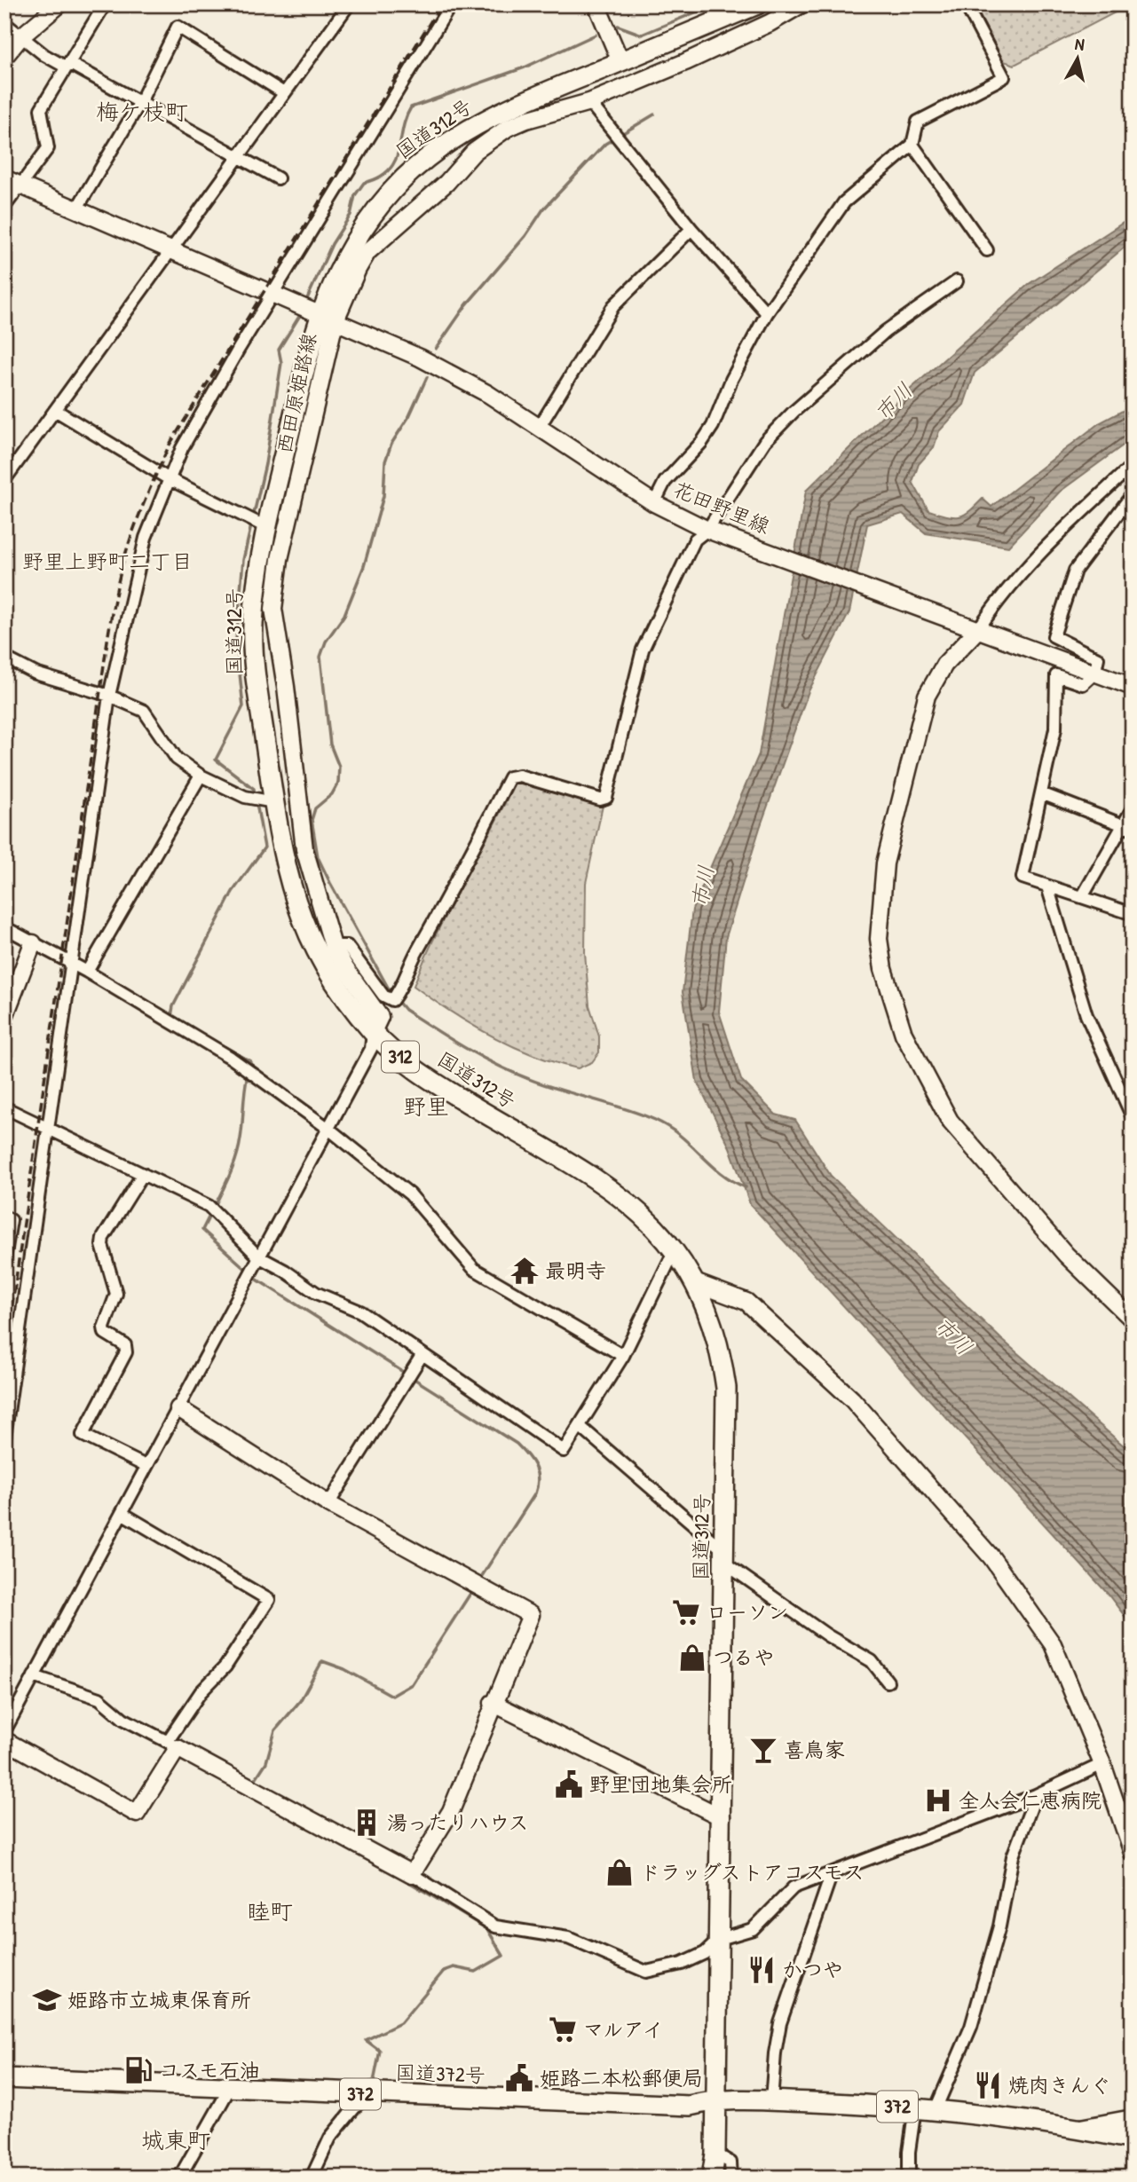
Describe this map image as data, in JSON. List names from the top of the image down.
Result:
{
  "streets": {
    "highway": [
      "国道312号",
      "312",
      "国道372号",
      "372"
    ],
    "street": ["西田原姫路線", "花田野里線"]
  },
  "crossings": [
    ["国道312号", "西田原姫路線"],
    ["国道312号", "花田野里線"],
    ["国道312号", "国道372号"],
    ["西田原姫路線", "花田野里線"]
  ],
  "districts": [
    "梅ケ枝町",
    "野里上野町二丁目",
    "野里",
    "睦町",
    "城東町"
  ],
  "water": ["市川"],
  "places": {
    "temple": ["最明寺"],
    "supermarket": ["ローソン", "マルアイ"],
    "shop": ["つるや", "ドラッグストアコスモス"],
    "bar": ["喜鳥家"],
    "public building": ["野里団地集会所", "姫路二本松郵便局"],
    "hospital": ["全人会仁恵病院"],
    "building": ["湯ったりハウス"],
    "restaurant": ["かつや", "焼肉きんぐ"],
    "school or university": ["姫路市立城東保育所"],
    "fuel station": ["コスモ石油"]
  },
  "north": "top"
}
